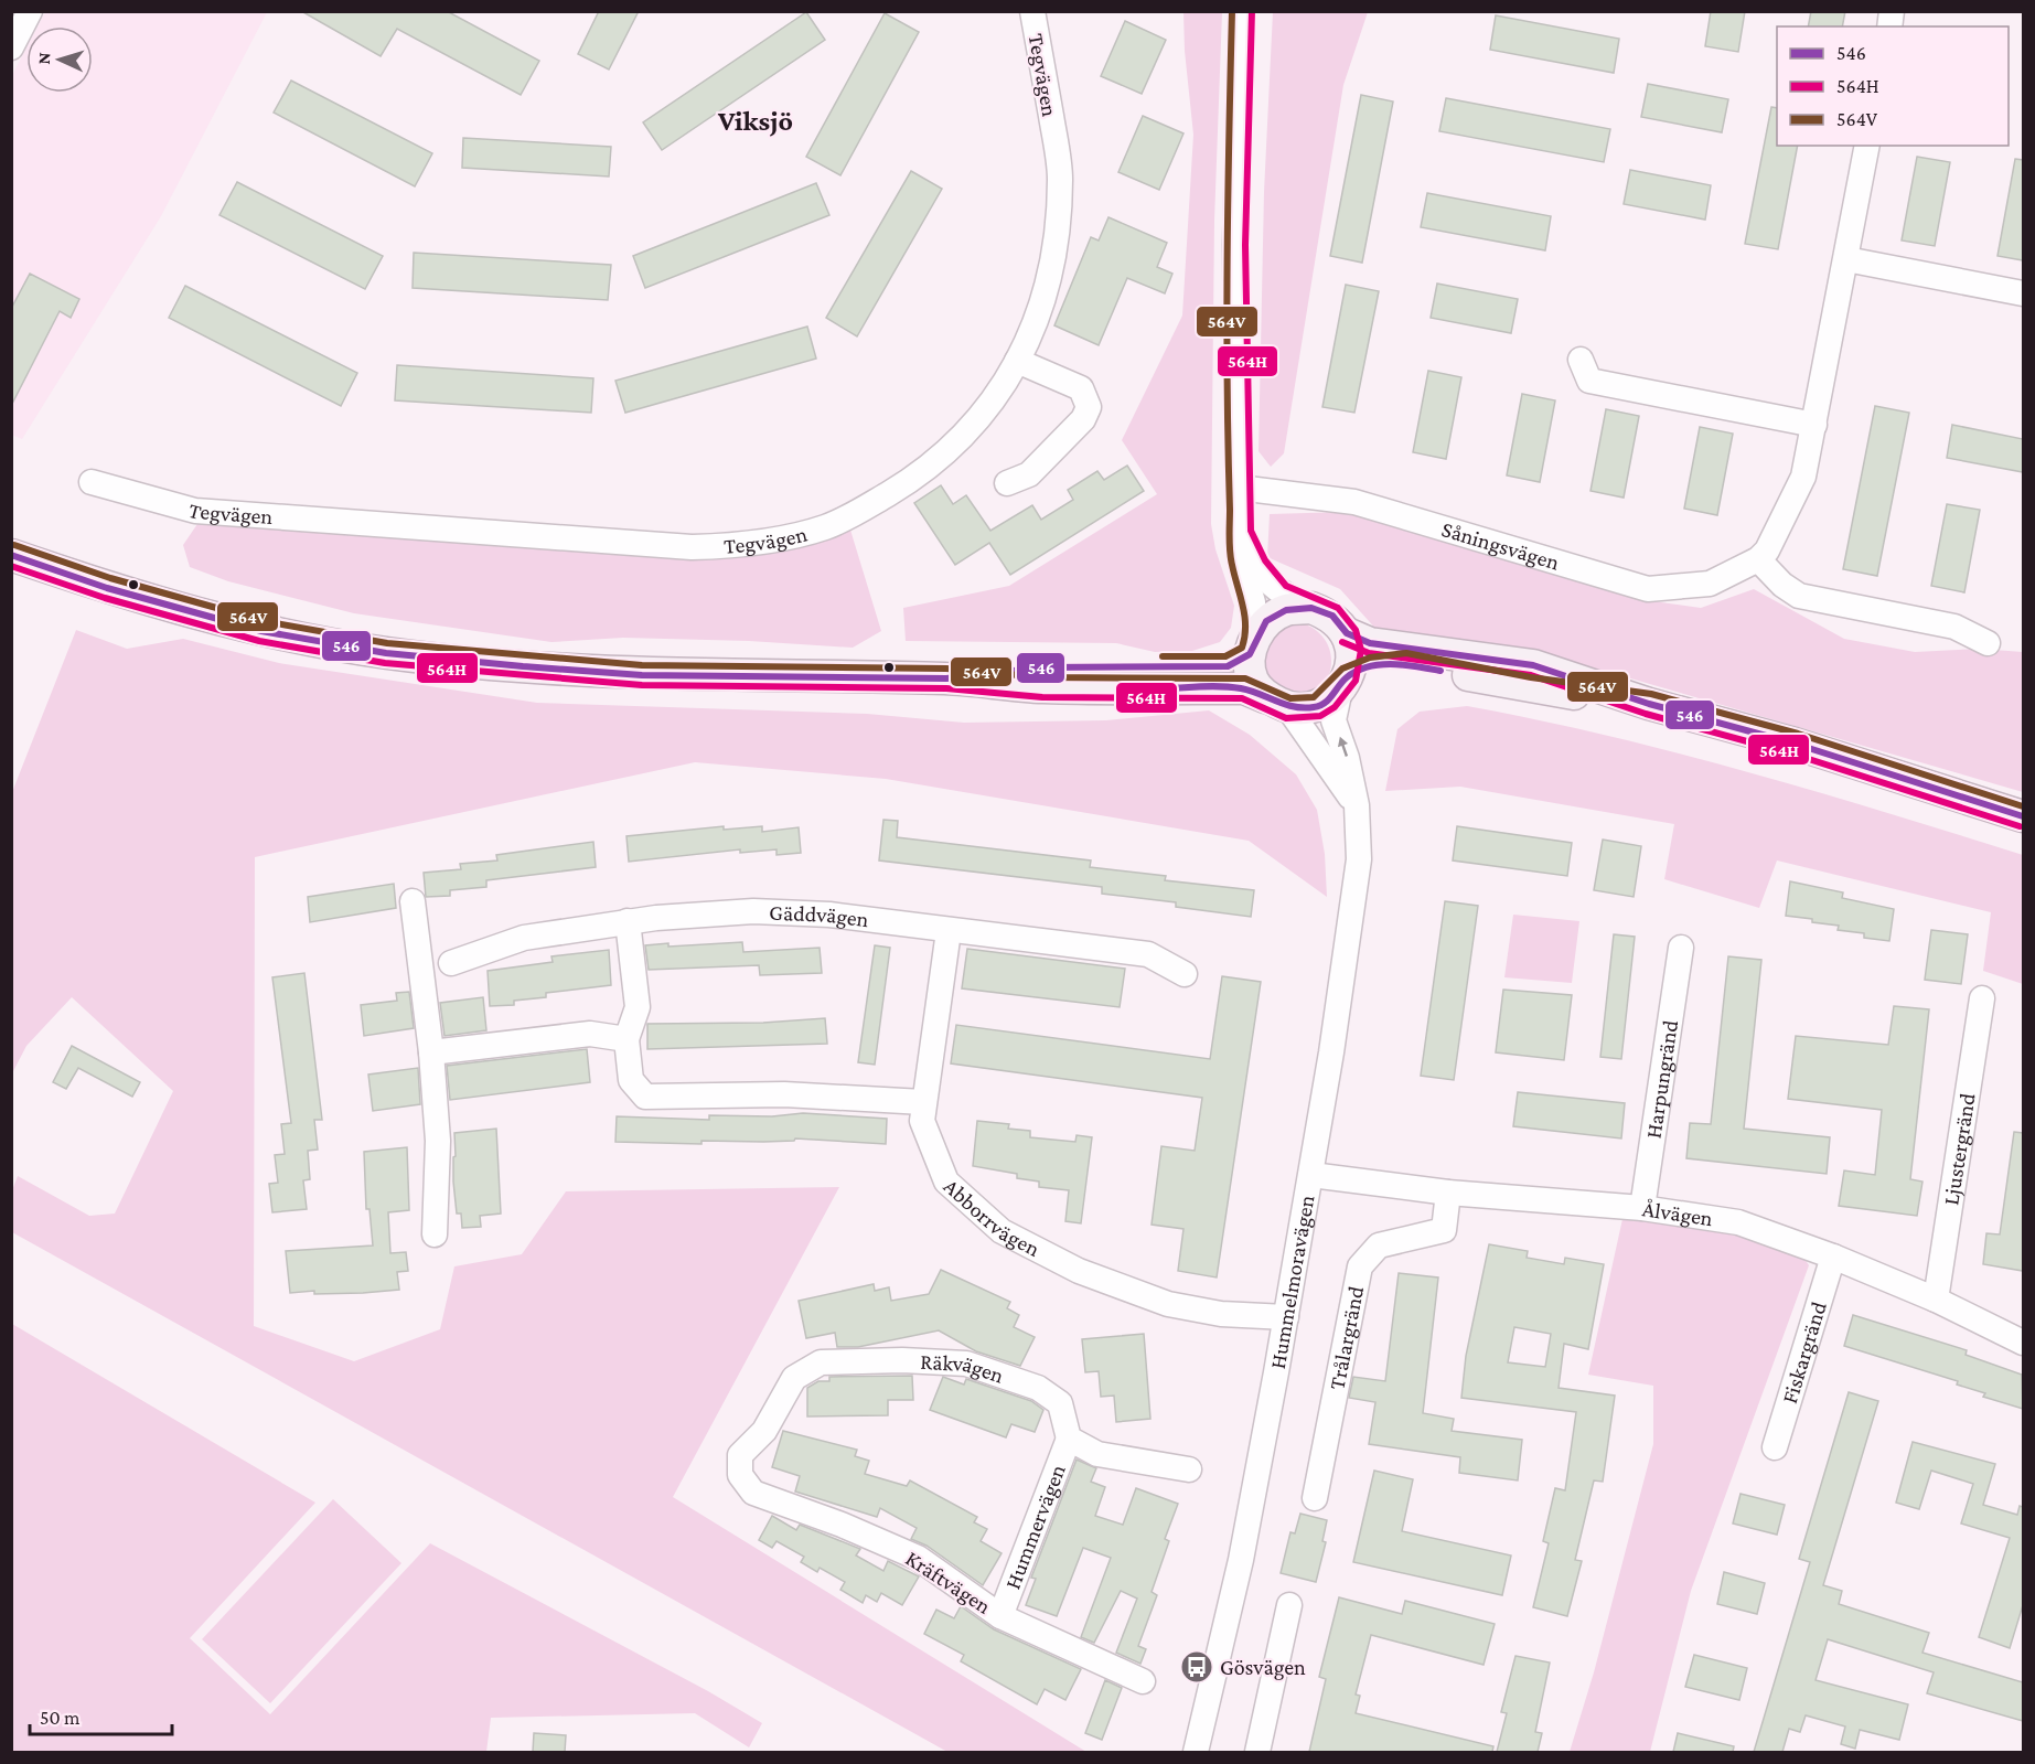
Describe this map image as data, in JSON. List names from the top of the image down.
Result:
{
  "streets": {
    "street": [
      "Tegvägen",
      "Såningsvägen",
      "Gäddvägen",
      "Harpungränd",
      "Ljustergränd",
      "Ålvägen",
      "Abborrvägen",
      "Hummelmoravägen",
      "Trålargränd",
      "Fiskargränd",
      "Räkvägen",
      "Hummervägen",
      "Kräftvägen"
    ]
  },
  "crossings": [
    ["Gäddvägen", "Abborrvägen"],
    ["Harpungränd", "Ålvägen"],
    ["Ljustergränd", "Ålvägen"],
    ["Ålvägen", "Hummelmoravägen"],
    ["Ålvägen", "Trålargränd"],
    ["Ålvägen", "Fiskargränd"],
    ["Abborrvägen", "Hummelmoravägen"],
    ["Räkvägen", "Hummervägen"],
    ["Räkvägen", "Kräftvägen"],
    ["Hummervägen", "Kräftvägen"]
  ],
  "districts": ["Viksjö"],
  "places": {
    "bus stop": ["Gösvägen"]
  },
  "lines": ["transit line 564H", "transit line 564V", "transit line 546"],
  "legend": ["546", "564H", "564V"],
  "scale_bar": "50 m",
  "north": "left"
}
